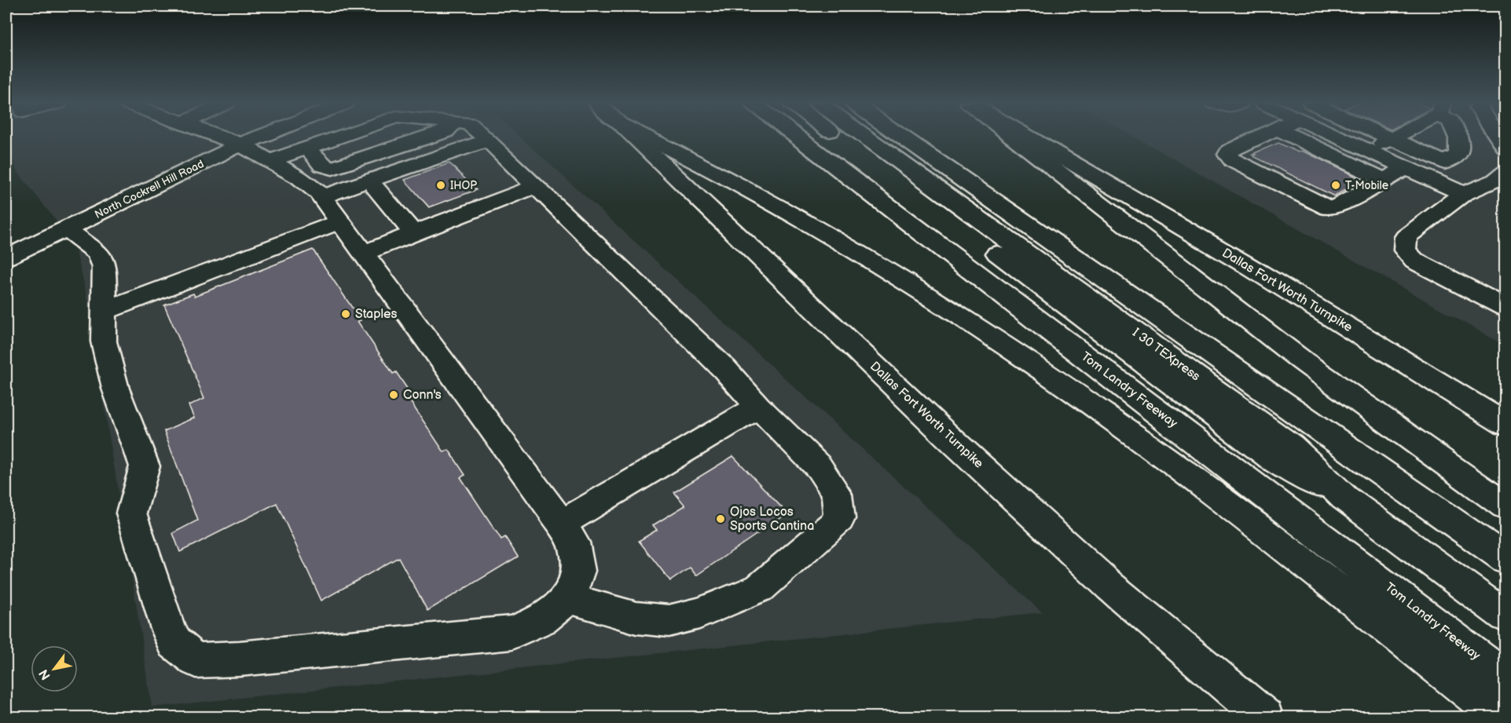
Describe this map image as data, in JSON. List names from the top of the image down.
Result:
{
  "streets": {
    "main road": [
      "North Cockrell Hill Road",
      "Dallas Fort Worth Turnpike",
      "I 30 TEXpress",
      "Tom Landry Freeway"
    ]
  },
  "places": [
    "IHOP",
    "T-Mobile",
    "Staples",
    "Conn's",
    "Ojos Locos Sports Cantina"
  ],
  "north": "bottom left"
}
